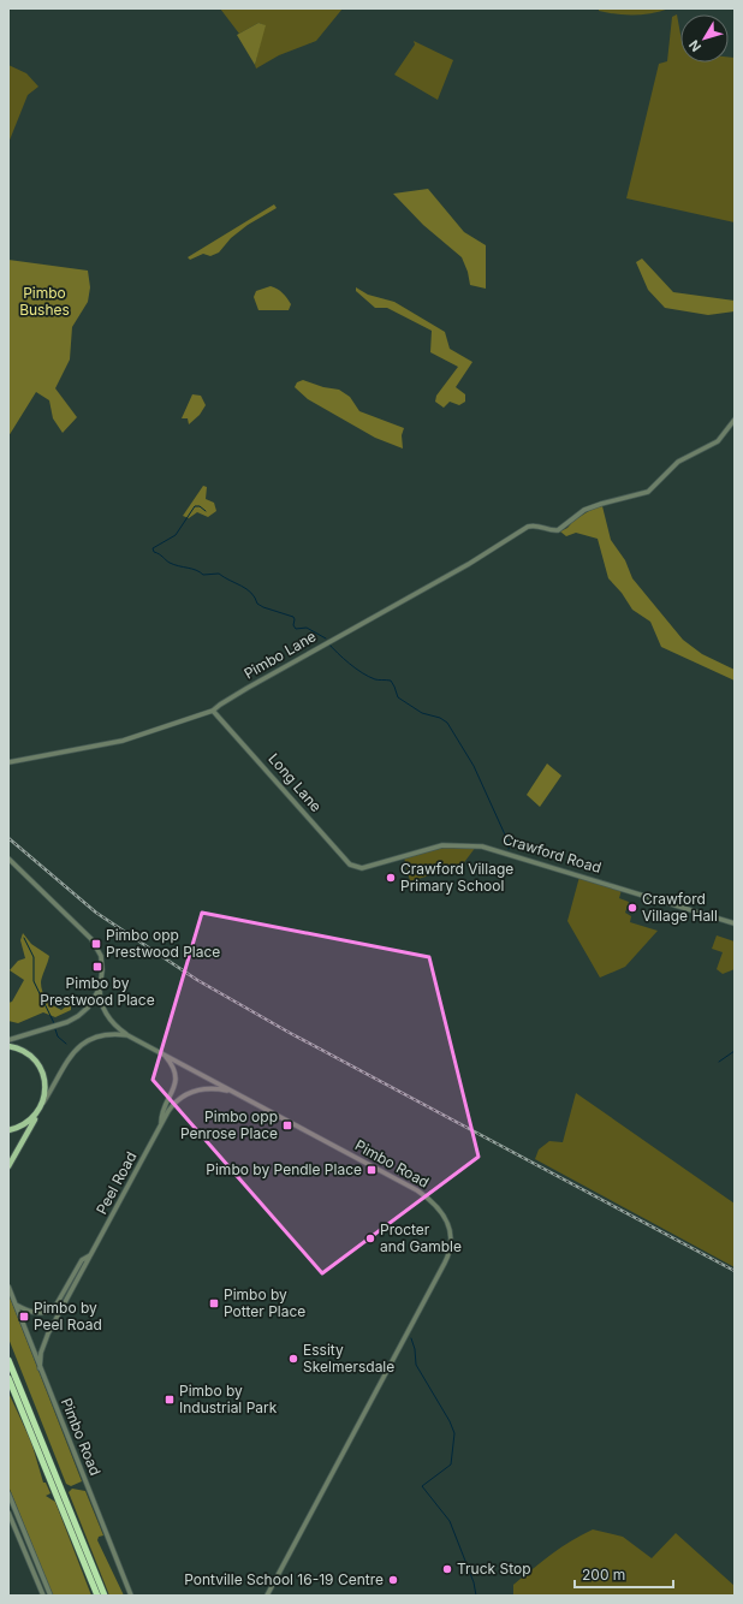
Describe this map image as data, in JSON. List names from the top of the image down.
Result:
{
  "streets": {
    "street": [
      "Pimbo Lane",
      "Long Lane",
      "Crawford Road",
      "Pimbo Road",
      "Peel Road"
    ]
  },
  "crossings": [
    ["Pimbo Lane", "Long Lane"],
    ["Long Lane", "Crawford Road"],
    ["Pimbo Road", "Peel Road"]
  ],
  "parks": ["Pimbo Bushes"],
  "places": {
    "other": [
      "Crawford Village Primary School",
      "Crawford Village Hall",
      "Procter and Gamble",
      "Essity Skelmersdale",
      "Truck Stop",
      "Pontville School 16-19 Centre"
    ],
    "transit": [
      "Pimbo opp Prestwood Place",
      "Pimbo by Prestwood Place",
      "Pimbo opp Penrose Place",
      "Pimbo by Pendle Place",
      "Pimbo by Potter Place",
      "Pimbo by Peel Road",
      "Pimbo by Industrial Park"
    ]
  },
  "scale_bar": "200 m",
  "north": "bottom left"
}
